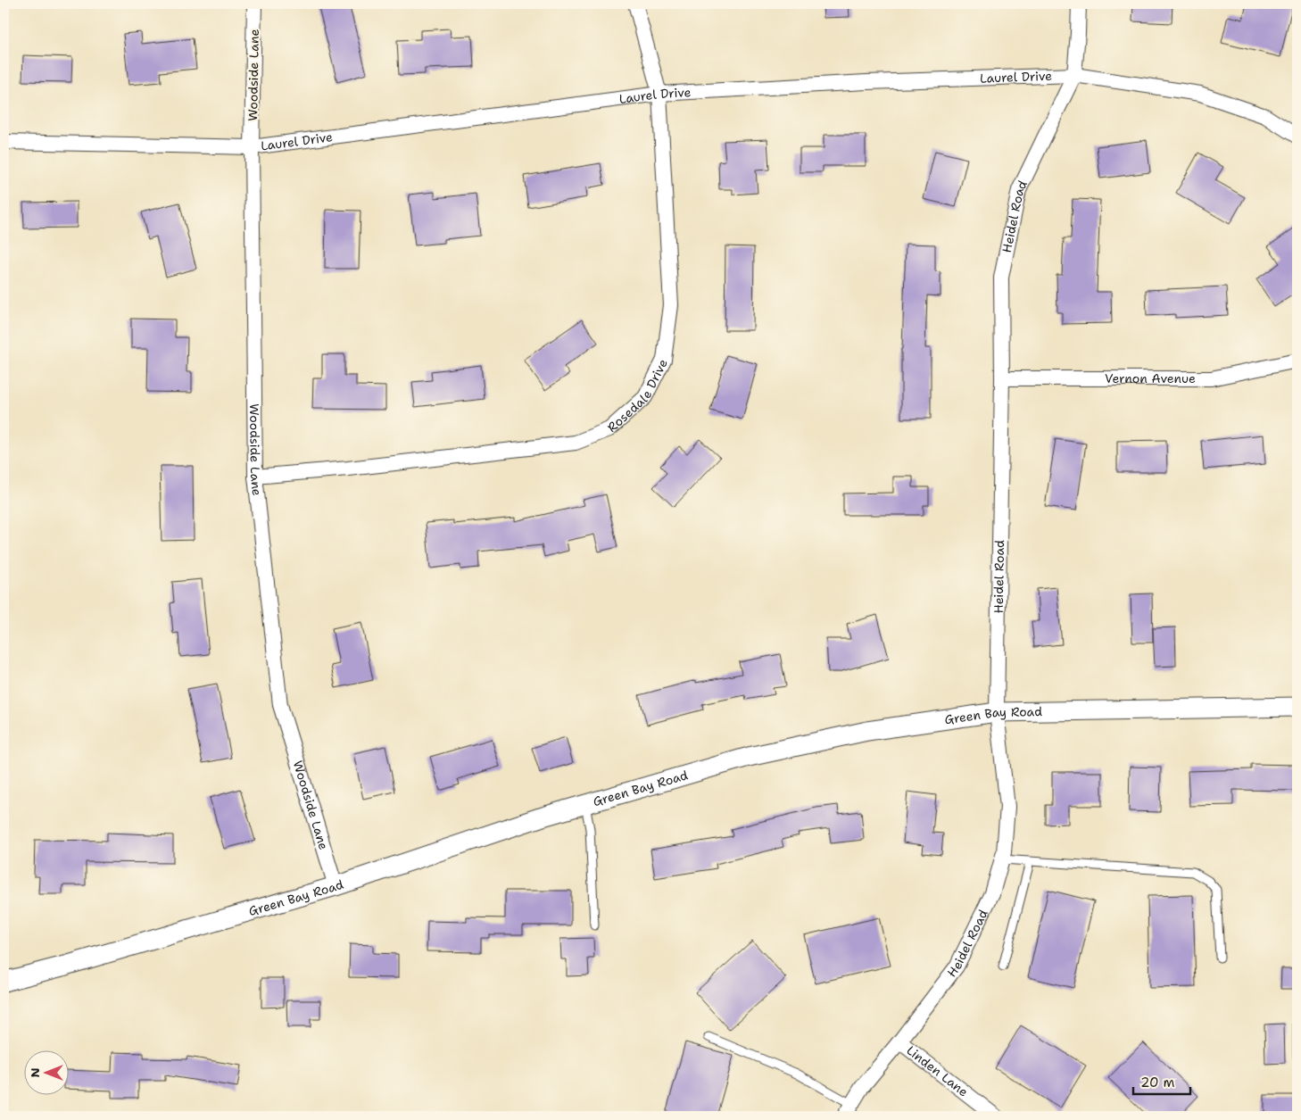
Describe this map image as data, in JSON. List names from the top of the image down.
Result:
{
  "streets": {
    "street": [
      "Woodside Lane",
      "Laurel Drive",
      "Heidel Road",
      "Vernon Avenue",
      "Rosedale Drive",
      "Green Bay Road",
      "Linden Lane"
    ]
  },
  "crossings": [
    ["Woodside Lane", "Laurel Drive"],
    ["Woodside Lane", "Rosedale Drive"],
    ["Woodside Lane", "Green Bay Road"],
    ["Laurel Drive", "Heidel Road"],
    ["Laurel Drive", "Rosedale Drive"],
    ["Heidel Road", "Vernon Avenue"],
    ["Heidel Road", "Green Bay Road"],
    ["Heidel Road", "Linden Lane"]
  ],
  "scale_bar": "20 m",
  "north": "left"
}
